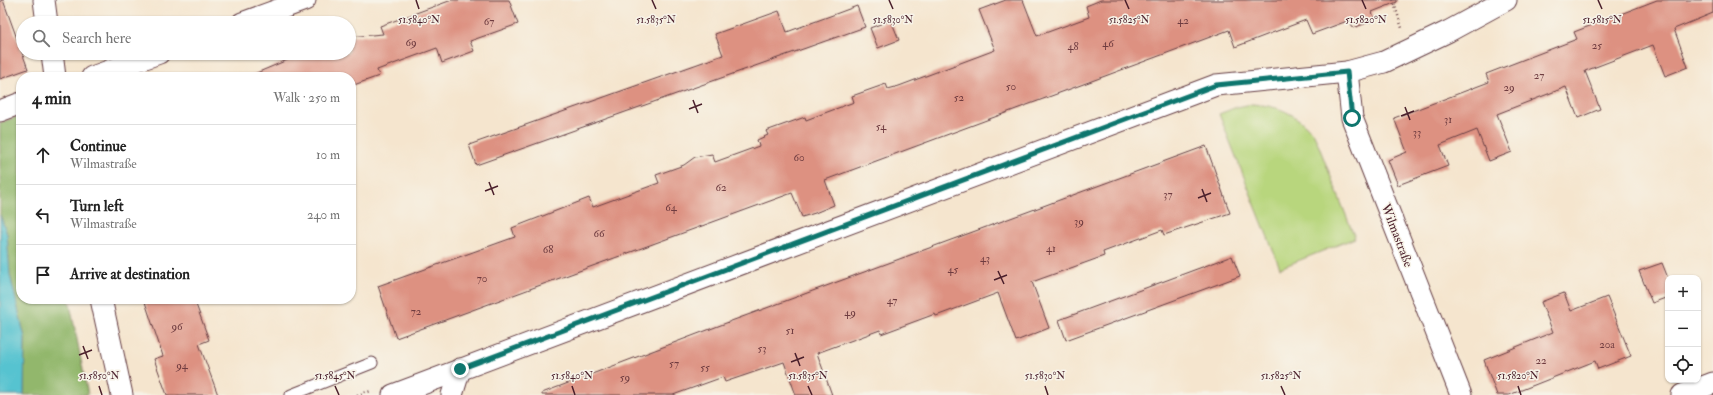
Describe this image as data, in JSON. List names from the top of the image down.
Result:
{
  "streets": {
    "street": ["Wilmastraße"]
  },
  "house_numbers": [
    "42",
    "67",
    "69",
    "46",
    "25",
    "48",
    "27",
    "50",
    "29",
    "52",
    "31",
    "54",
    "33",
    "60",
    "62",
    "37",
    "64",
    "39",
    "66",
    "41",
    "68",
    "43",
    "45",
    "70",
    "47",
    "72",
    "49",
    "96",
    "51",
    "20a",
    "53",
    "22",
    "57",
    "94",
    "55",
    "59"
  ],
  "page": {
    "search": "Search here",
    "heading": ["4 min", "Walk · 250 m"],
    "list": [
      ["Continue", "Wilmastraße", "10 m"],
      ["Turn left", "Wilmastraße", "240 m"],
      "Arrive at destination"
    ],
    "map_buttons": ["+", "−"]
  },
  "coordinates": [
    "51.5840°N",
    "51.5835°N",
    "51.5820°N",
    "51.5815°N",
    "51.5830°N",
    "51.5825°N",
    "51.5850°N",
    "51.5845°N"
  ]
}
